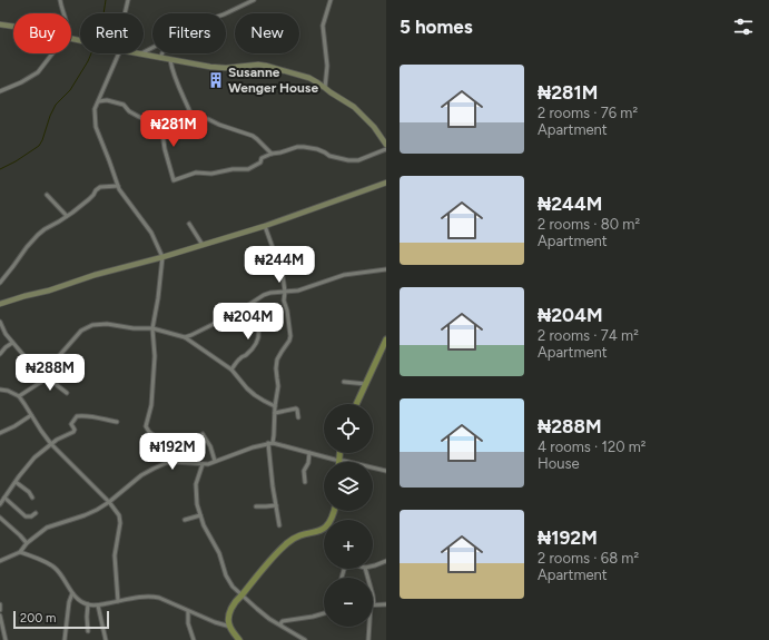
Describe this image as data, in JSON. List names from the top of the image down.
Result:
{
  "places": {
    "building": ["Susanne Wenger House"]
  },
  "scale_bar": "200 m",
  "page": {
    "heading": "5 homes",
    "chip": [
      "Buy",
      "Rent",
      "Filters",
      "New"
    ],
    "list": [
      {
        "name": "₦281M",
        "note": "2 rooms · 76 m² · Apartment"
      },
      {
        "name": "₦244M",
        "note": "2 rooms · 80 m² · Apartment"
      },
      {
        "name": "₦204M",
        "note": "2 rooms · 74 m² · Apartment"
      },
      {
        "name": "₦288M",
        "note": "4 rooms · 120 m² · House"
      },
      {
        "name": "₦192M",
        "note": "2 rooms · 68 m² · Apartment"
      }
    ],
    "price": [
      "₦281M",
      "₦244M",
      "₦204M",
      "₦288M",
      "₦192M"
    ],
    "map_buttons": ["+", "−"],
    "scale": "200 m"
  }
}
